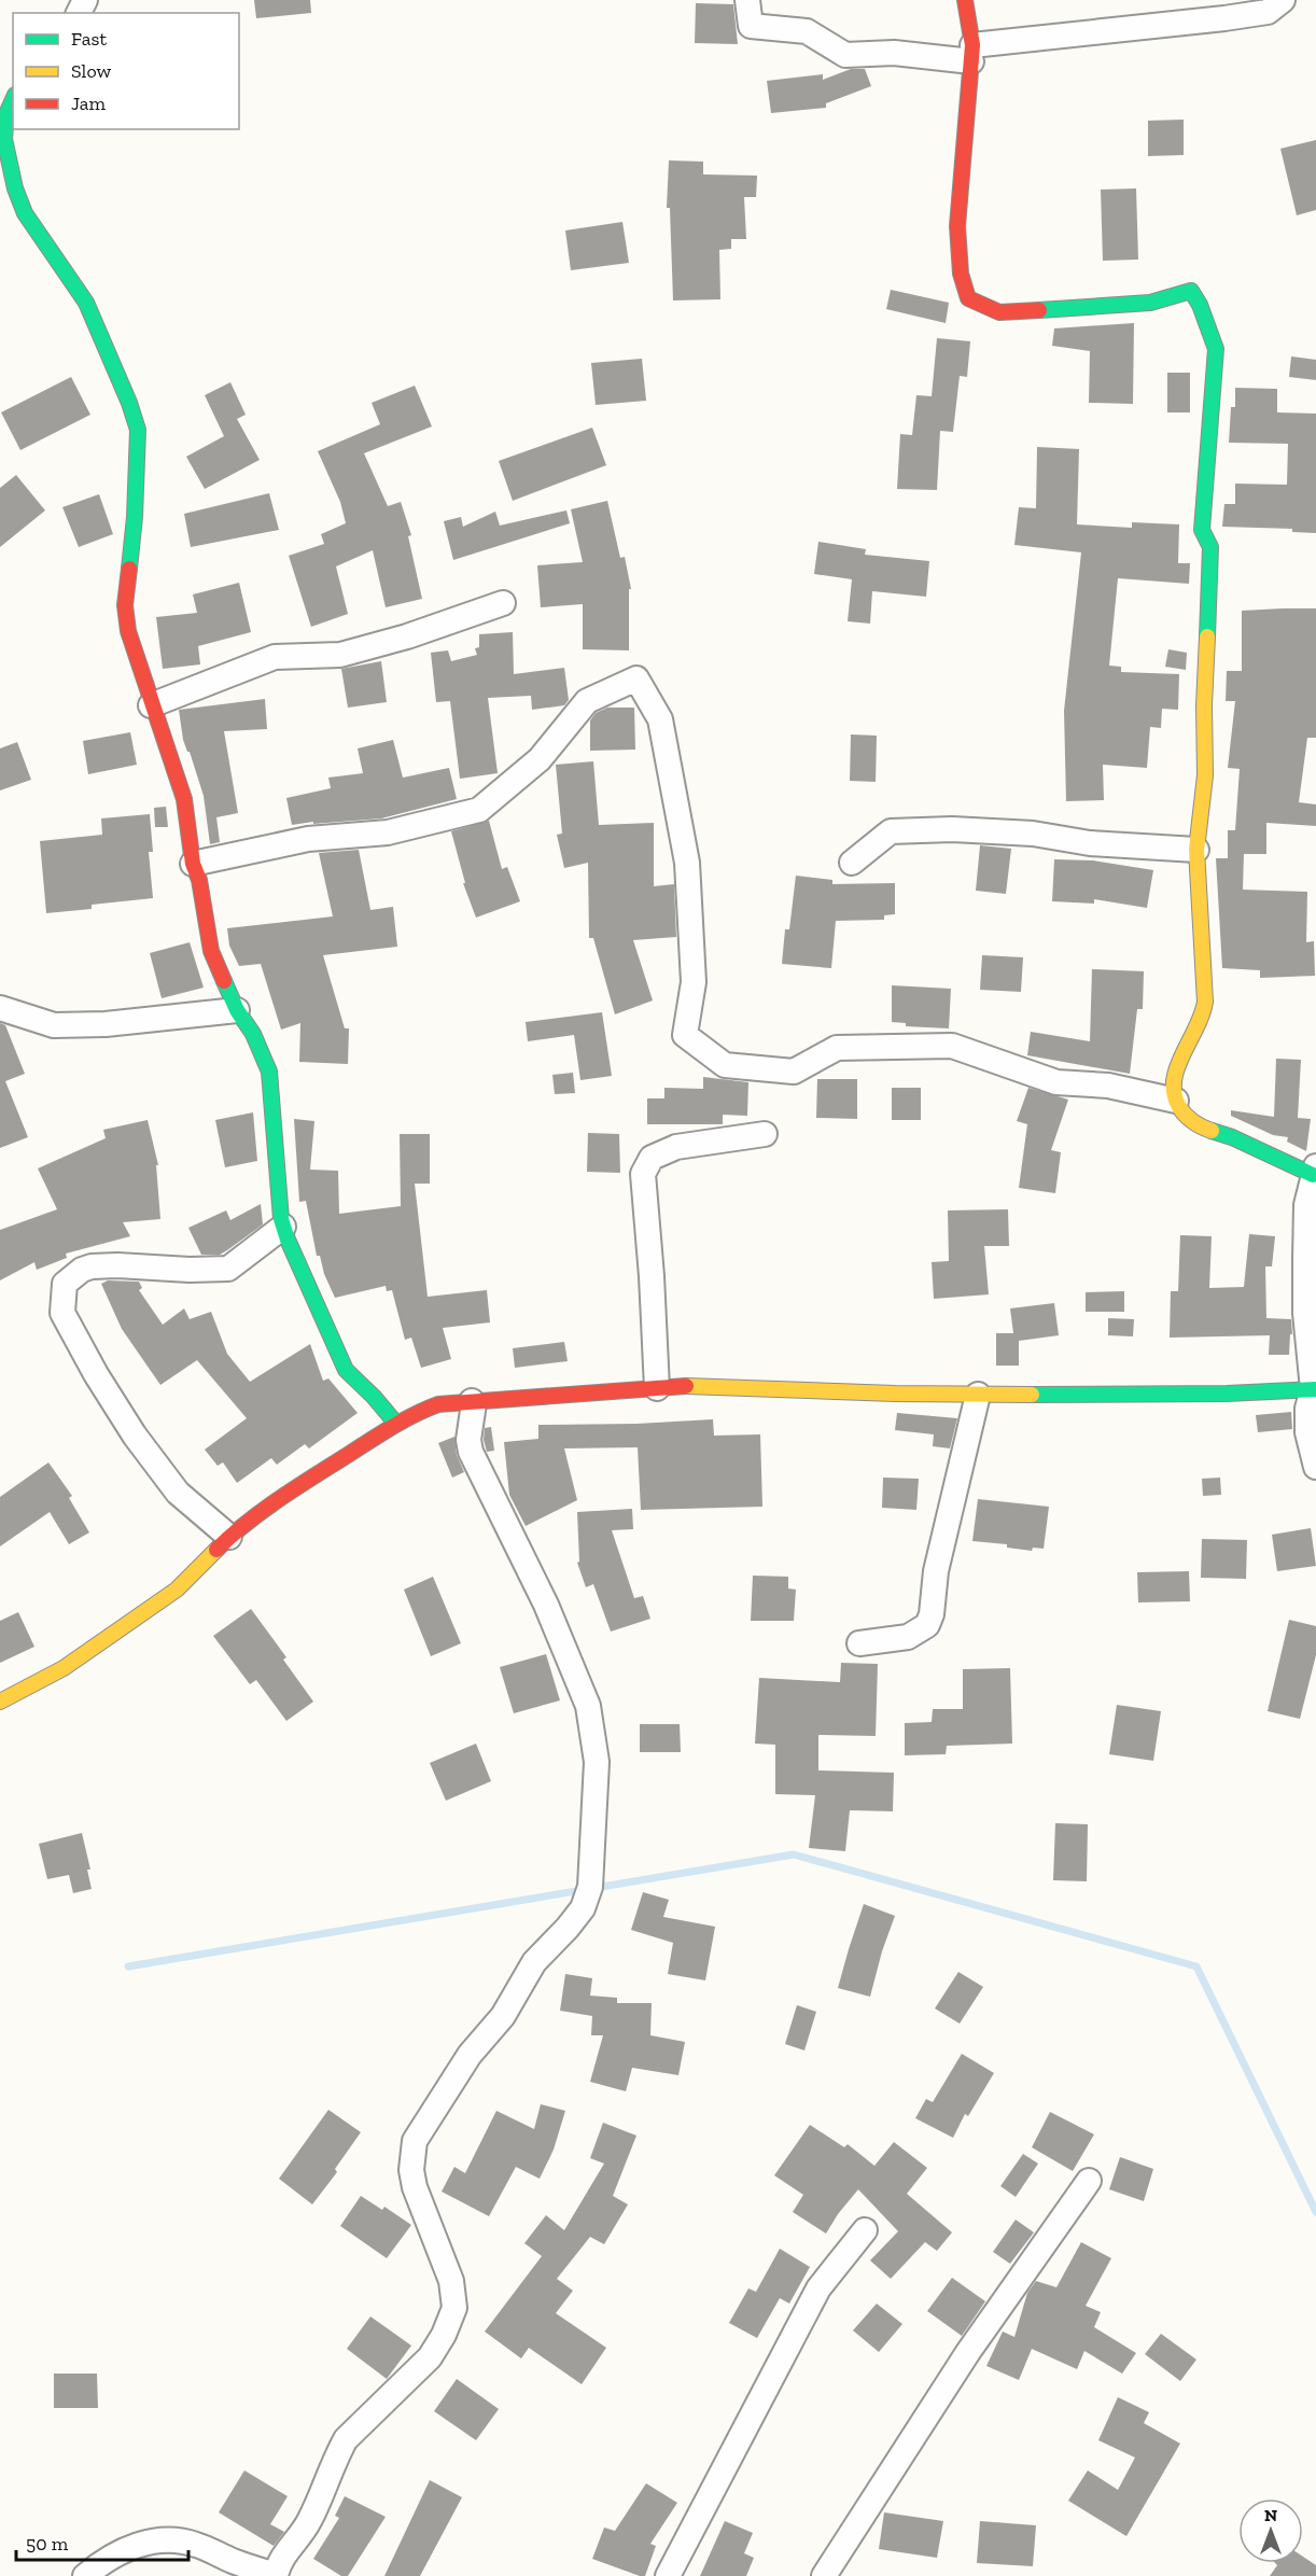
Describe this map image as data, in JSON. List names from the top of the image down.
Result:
{
  "legend": ["Fast", "Slow", "Jam"],
  "scale_bar": "50 m",
  "north": "top"
}
